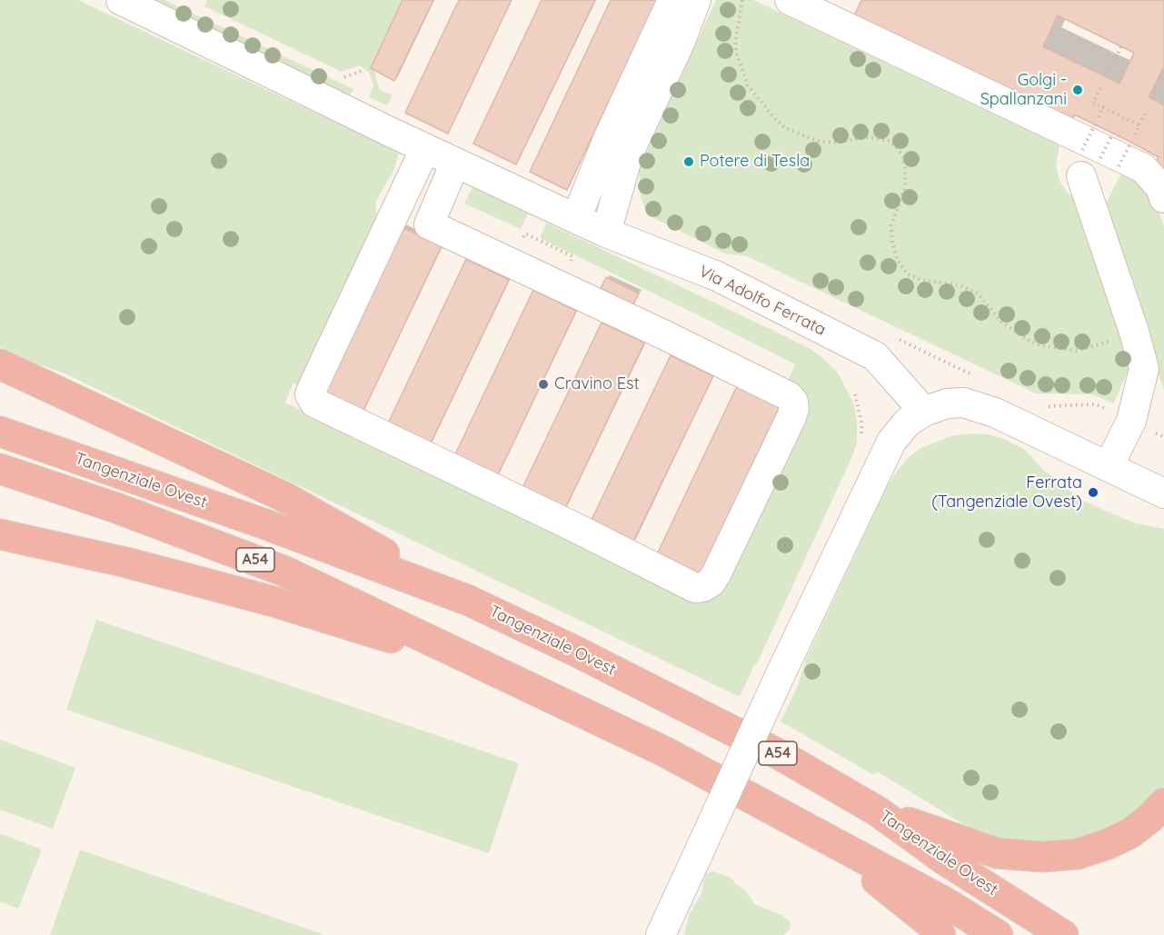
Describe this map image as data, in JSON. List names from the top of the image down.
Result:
{
  "streets": {
    "highway": ["Tangenziale Ovest", "A54"],
    "street": ["Via Adolfo Ferrata"]
  },
  "places": [
    "Golgi - Spallanzani",
    "Potere di Tesla",
    "Cravino Est",
    "Ferrata (Tangenziale Ovest)"
  ]
}
